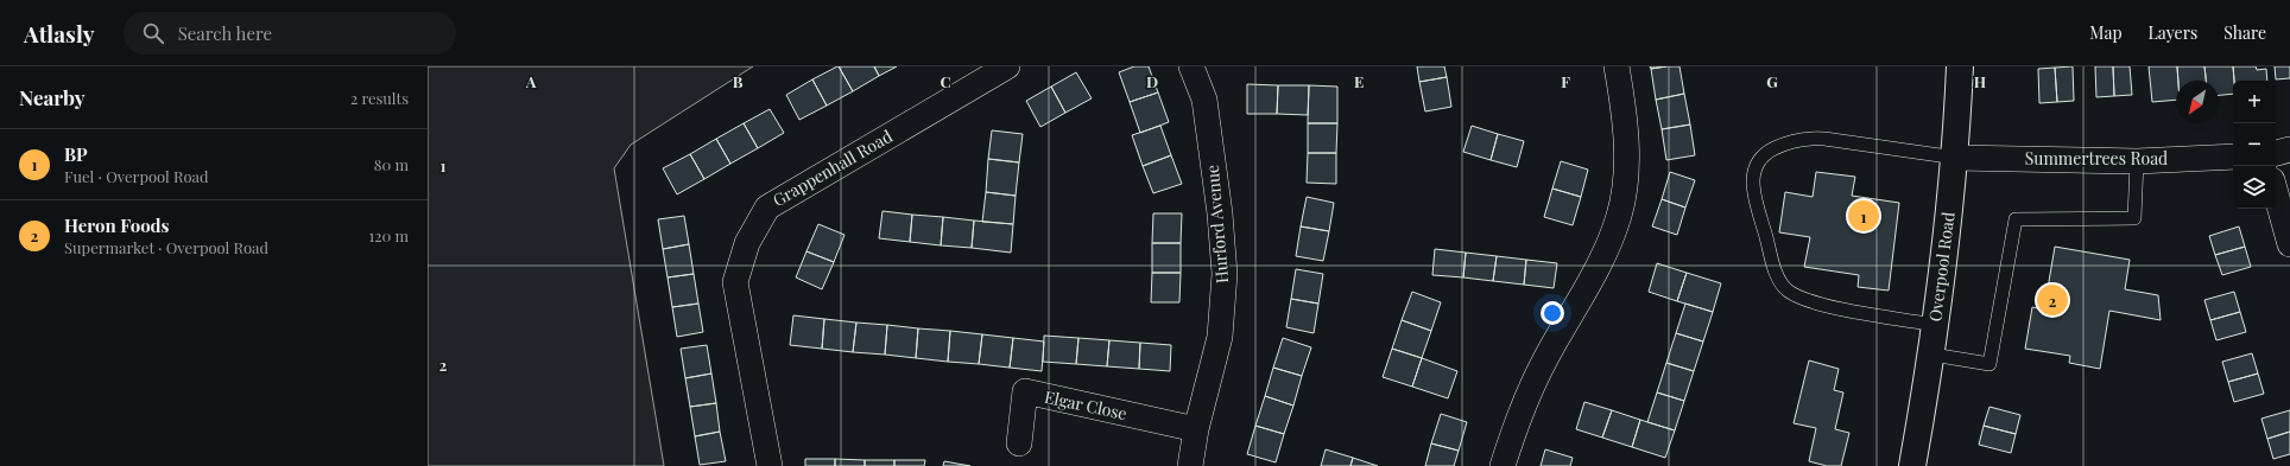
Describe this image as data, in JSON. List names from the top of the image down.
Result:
{
  "streets": {
    "street": [
      "Summertrees Road",
      "Grappenhall Road",
      "Hurford Avenue",
      "Overpool Road",
      "Elgar Close"
    ]
  },
  "crossings": [
    ["Summertrees Road", "Overpool Road"],
    ["Hurford Avenue", "Elgar Close"]
  ],
  "north": "bottom left",
  "page": {
    "header": "Atlasly",
    "search": "Search here",
    "nav": ["Map", "Layers", "Share"],
    "heading": ["Nearby", "2 results"],
    "map_buttons": ["+", "−"],
    "list": [
      {
        "mark": "1",
        "name": "BP",
        "note": "Fuel · Overpool Road",
        "value": "80 m"
      },
      {
        "mark": "2",
        "name": "Heron Foods",
        "note": "Supermarket · Overpool Road",
        "value": "120 m"
      }
    ],
    "pins": ["1", "2"]
  },
  "grid": {
    "columns": [
      "A",
      "B",
      "C",
      "D",
      "E",
      "F",
      "G",
      "H"
    ],
    "rows": ["1", "2"]
  }
}
